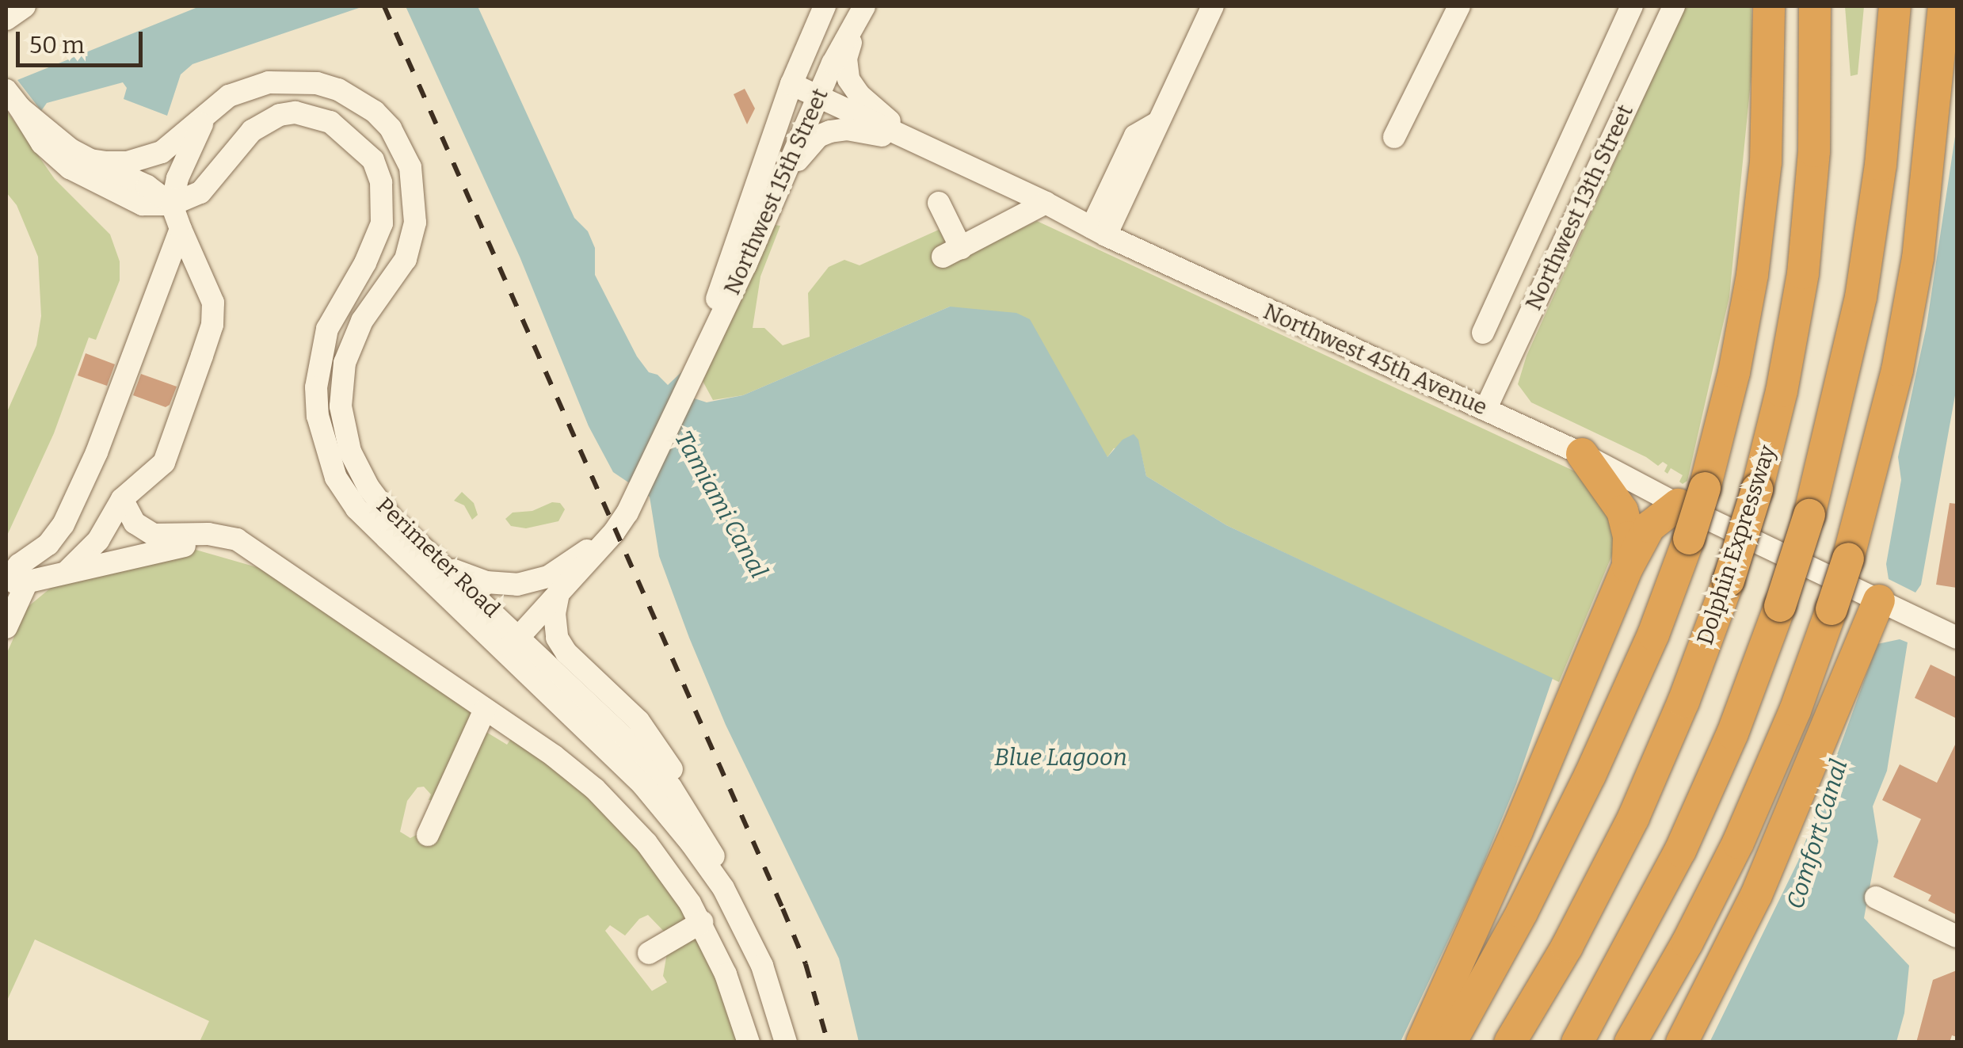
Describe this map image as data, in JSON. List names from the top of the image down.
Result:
{
  "streets": {
    "highway": ["Dolphin Expressway"],
    "street": [
      "Northwest 15th Street",
      "Northwest 13th Street",
      "Northwest 45th Avenue",
      "Perimeter Road"
    ]
  },
  "crossings": [
    ["Northwest 15th Street", "Northwest 45th Avenue"],
    ["Northwest 15th Street", "Perimeter Road"],
    ["Northwest 13th Street", "Northwest 45th Avenue"]
  ],
  "water": ["Tamiami Canal", "Blue Lagoon", "Comfort Canal"],
  "scale_bar": "50 m"
}
